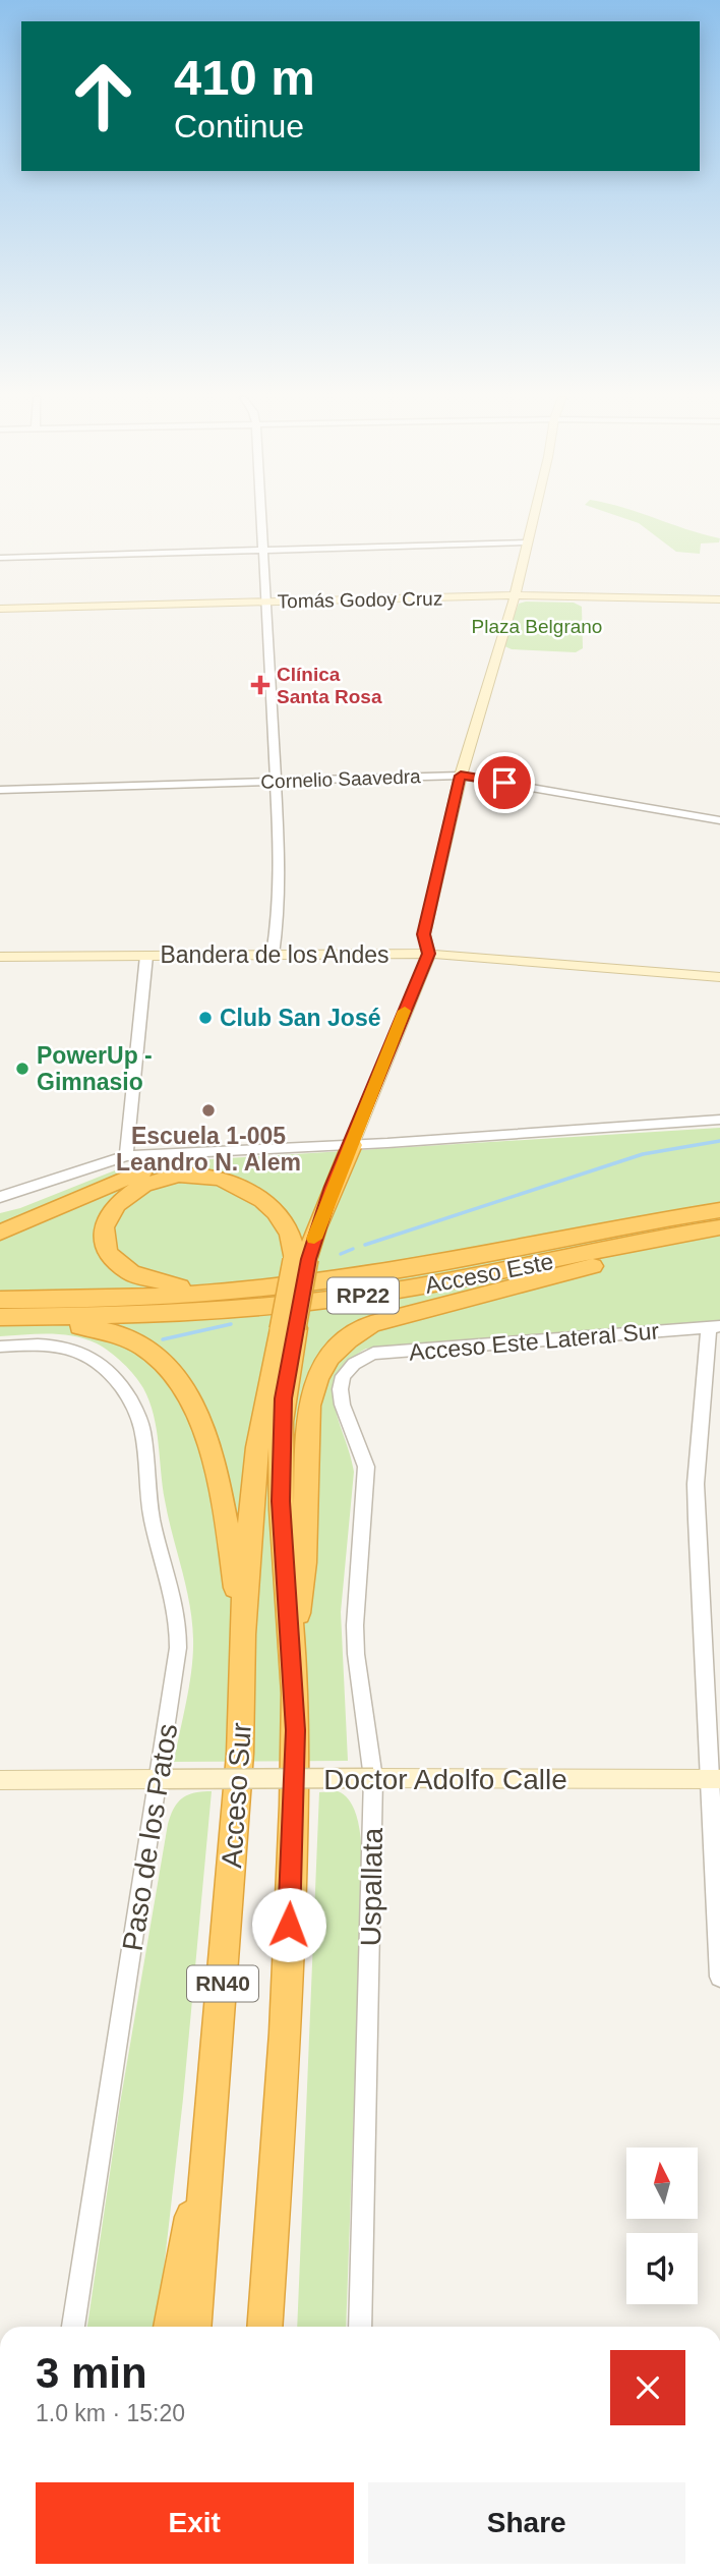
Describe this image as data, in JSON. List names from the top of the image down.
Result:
{
  "streets": {
    "highway": [
      "Acceso Este",
      "RP22",
      "Acceso Sur",
      "RN40"
    ],
    "main road": ["Tomás Godoy Cruz", "Bandera de los Andes", "Doctor Adolfo Calle"],
    "street": [
      "Cornelio Saavedra",
      "Acceso Este Lateral Sur",
      "Paso de los Patos",
      "Uspallata"
    ]
  },
  "crossings": [
    ["Acceso Este Lateral Sur", "Uspallata"],
    ["Doctor Adolfo Calle", "Paso de los Patos"],
    ["Doctor Adolfo Calle", "Uspallata"]
  ],
  "parks": ["Plaza Belgrano"],
  "places": {
    "health": ["Clínica Santa Rosa"],
    "other": ["Club San José", "PowerUp - Gimnasio", "Escuela 1-005 Leandro N. Alem"]
  },
  "north": "top",
  "page": {
    "turn": ["410 m", "Continue"],
    "heading": ["3 min", "1.0 km · 15:20"],
    "buttons": ["Exit", "Share"]
  }
}
